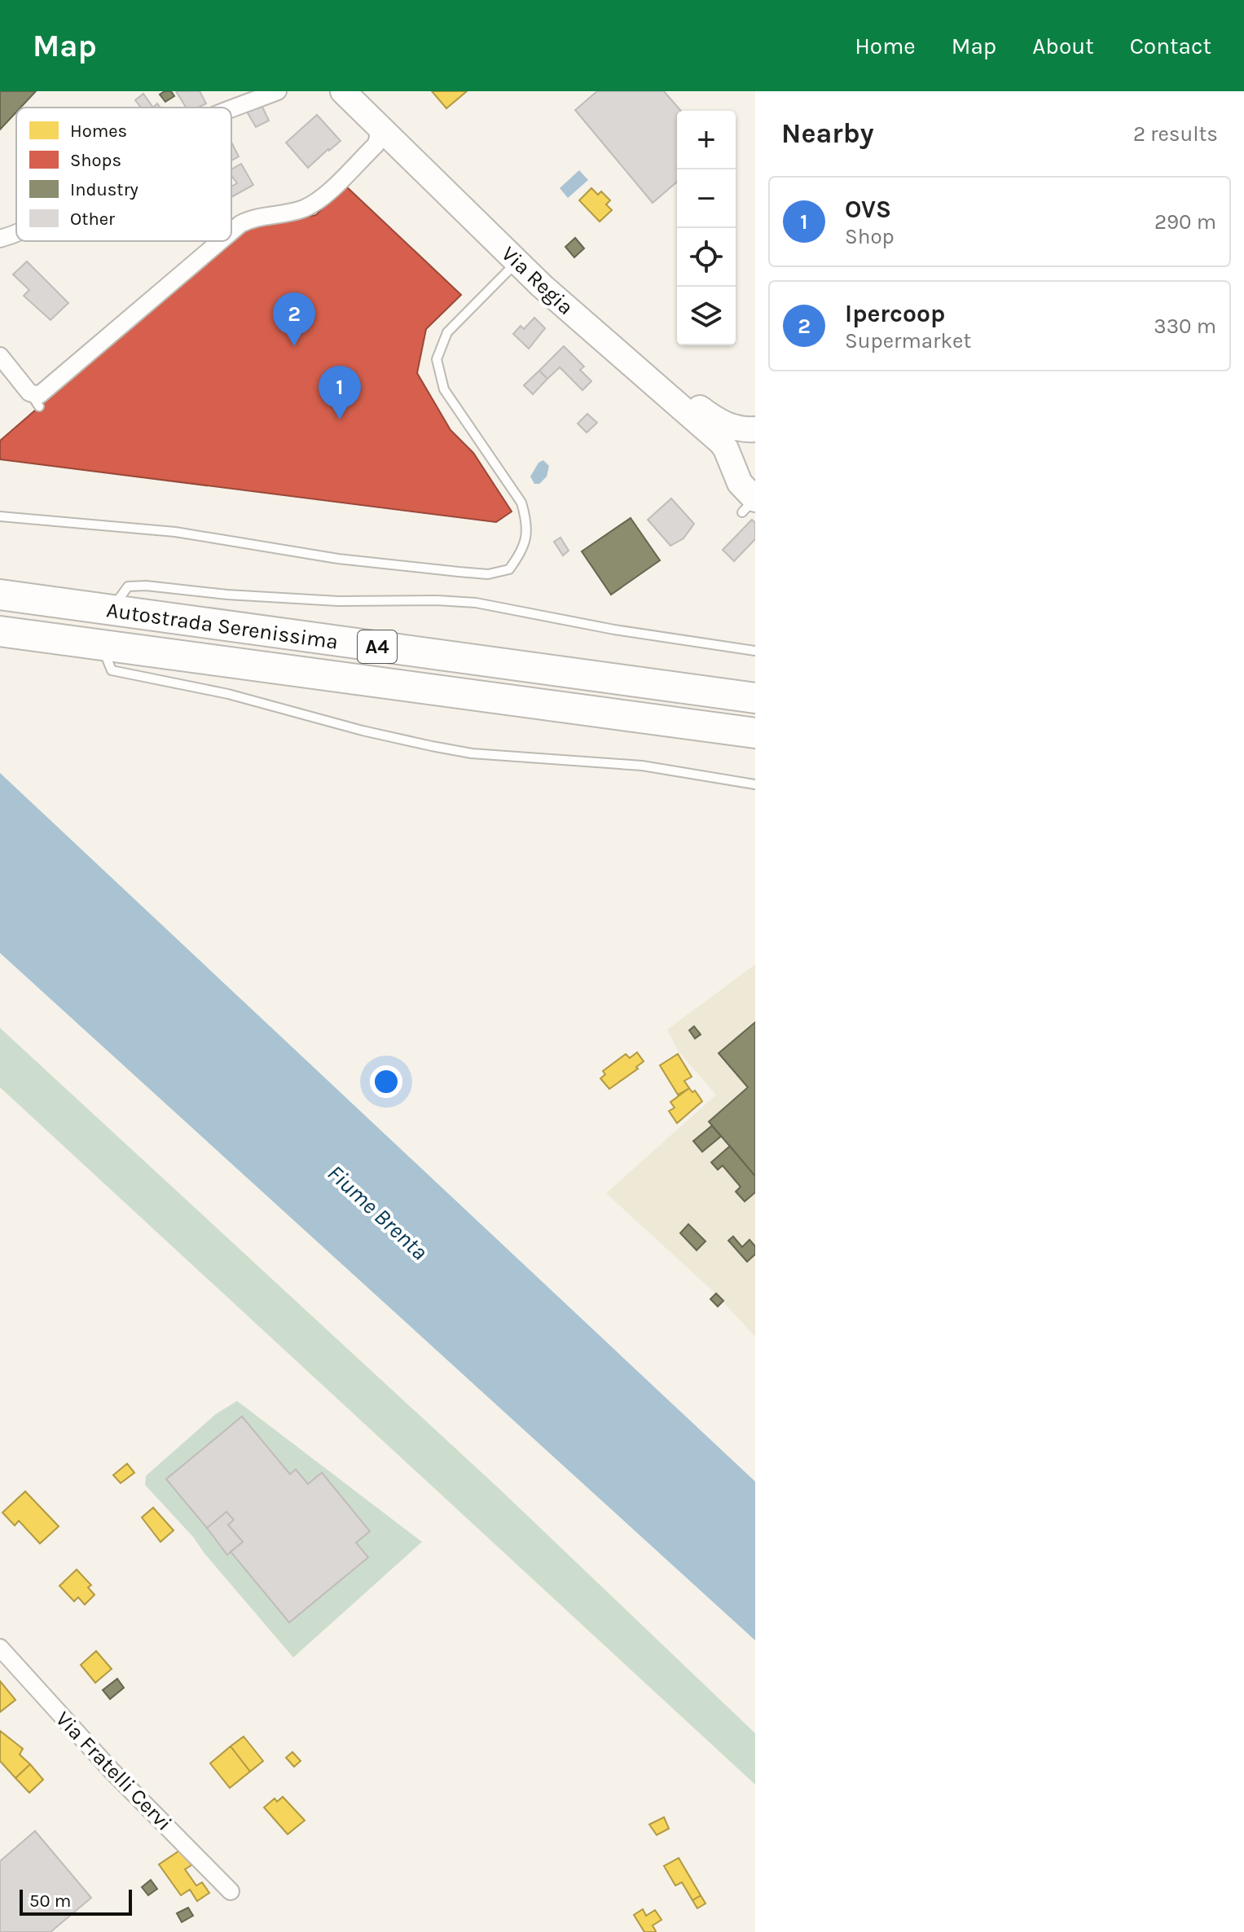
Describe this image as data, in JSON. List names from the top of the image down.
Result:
{
  "streets": {
    "highway": ["Autostrada Serenissima", "A4"],
    "main road": ["Via Regia"],
    "street": ["Via Fratelli Cervi"]
  },
  "water": ["Fiume Brenta"],
  "legend": [
    "Homes",
    "Shops",
    "Industry",
    "Other"
  ],
  "scale_bar": "50 m",
  "page": {
    "header": "Map",
    "nav": [
      "Home",
      "Map",
      "About",
      "Contact"
    ],
    "heading": ["Nearby", "2 results"],
    "map_buttons": ["+", "−"],
    "list": [
      {
        "mark": "1",
        "name": "OVS",
        "note": "Shop",
        "value": "290 m"
      },
      {
        "mark": "2",
        "name": "Ipercoop",
        "note": "Supermarket",
        "value": "330 m"
      }
    ],
    "pins": ["2", "1"],
    "scale": "50 m"
  }
}
